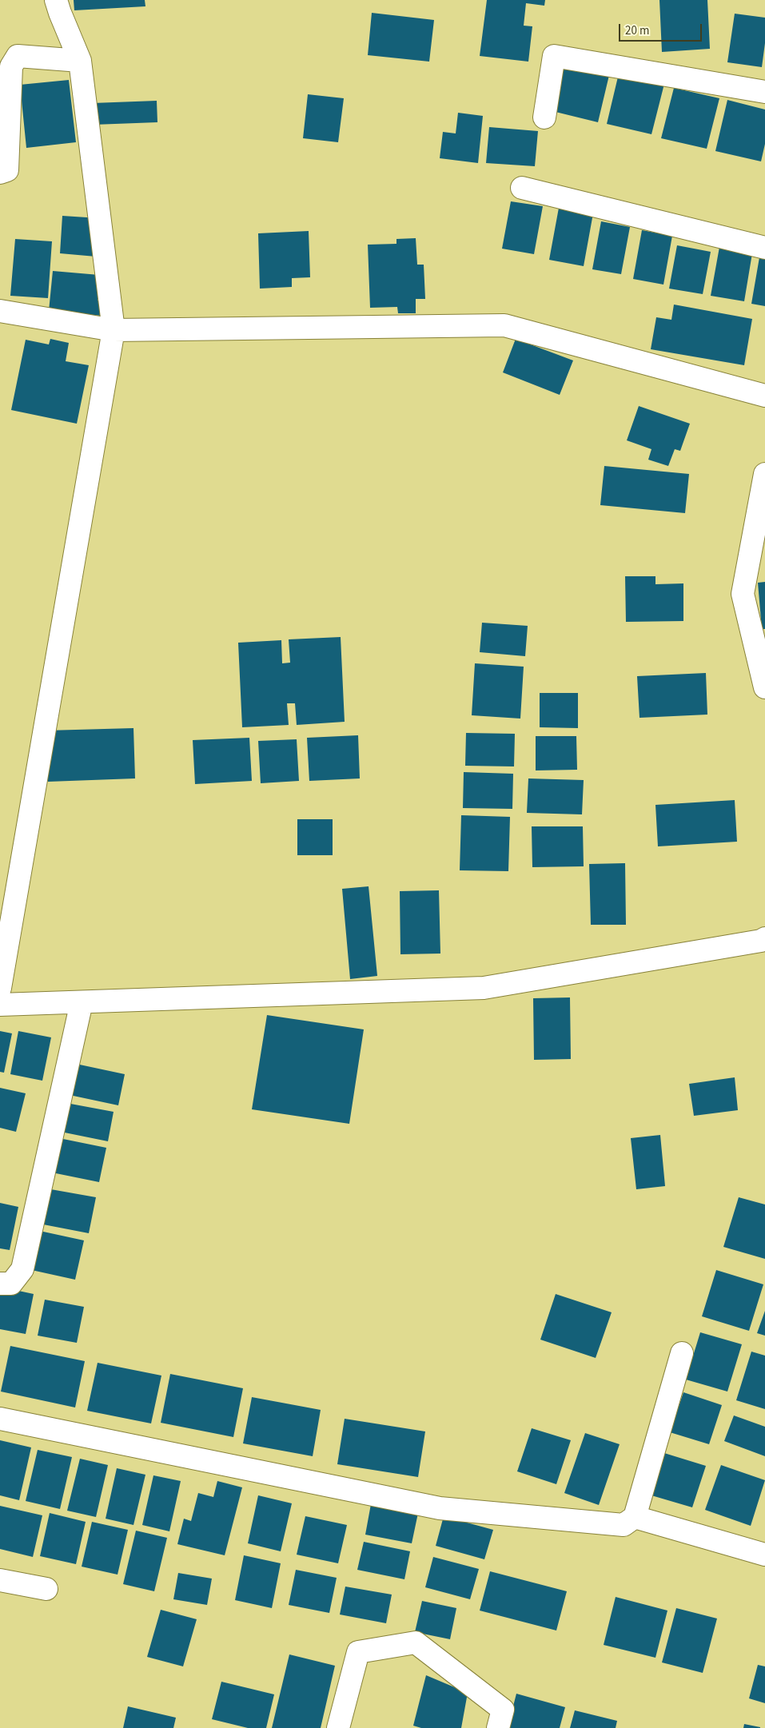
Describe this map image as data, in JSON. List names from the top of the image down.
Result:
{
  "scale_bar": "20 m"
}
